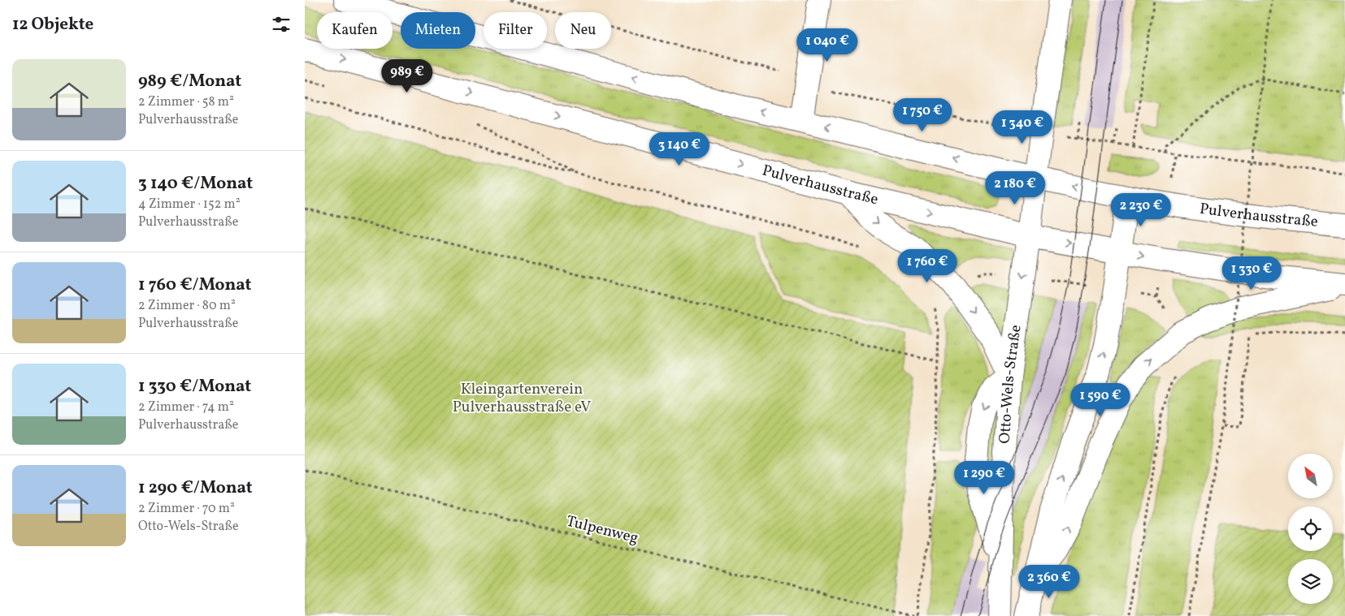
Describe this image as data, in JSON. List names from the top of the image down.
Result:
{
  "streets": {
    "main road": ["Pulverhausstraße", "Otto-Wels-Straße"],
    "path": ["Tulpenweg"]
  },
  "crossings": [
    ["Pulverhausstraße", "Otto-Wels-Straße"]
  ],
  "parks": ["Kleingartenverein Pulverhausstraße eV"],
  "north": "top left",
  "page": {
    "heading": "12 Objekte",
    "chip": [
      "Kaufen",
      "Mieten",
      "Filter",
      "Neu"
    ],
    "price": [
      "1 040 €",
      "989 €",
      "1 750 €",
      "1 340 €",
      "3 140 €",
      "2 180 €",
      "2 230 €",
      "1 760 €",
      "1 330 €",
      "1 590 €",
      "1 290 €",
      "2 360 €"
    ],
    "list": [
      {
        "name": "989 €/Monat",
        "note": "2 Zimmer · 58 m² · Pulverhausstraße"
      },
      {
        "name": "3 140 €/Monat",
        "note": "4 Zimmer · 152 m² · Pulverhausstraße"
      },
      {
        "name": "1 760 €/Monat",
        "note": "2 Zimmer · 80 m² · Pulverhausstraße"
      },
      {
        "name": "1 330 €/Monat",
        "note": "2 Zimmer · 74 m² · Pulverhausstraße"
      },
      {
        "name": "1 290 €/Monat",
        "note": "2 Zimmer · 70 m² · Otto-Wels-Straße"
      }
    ]
  }
}
